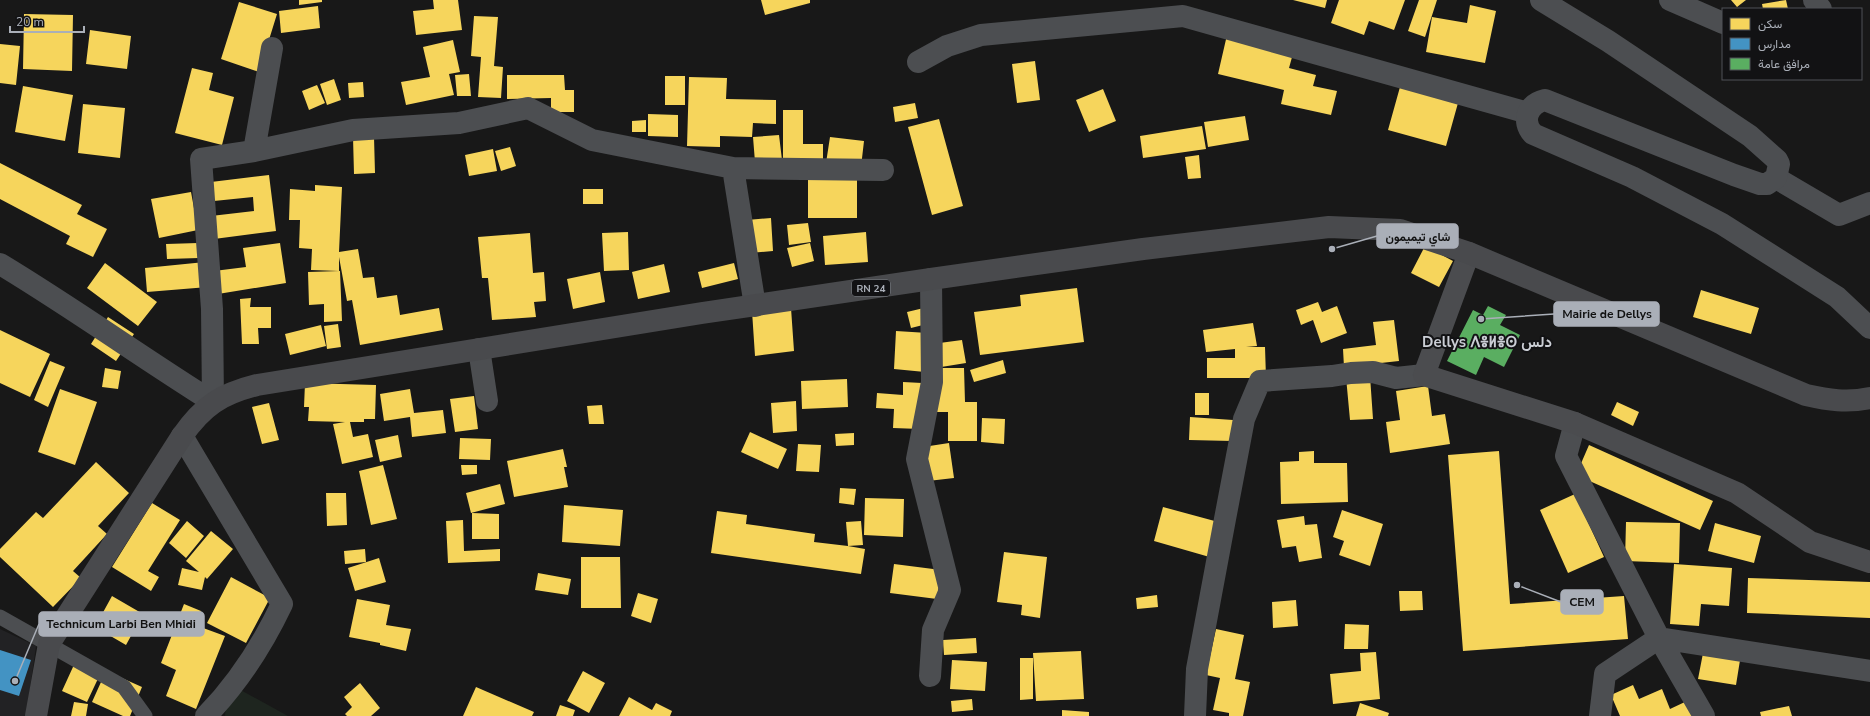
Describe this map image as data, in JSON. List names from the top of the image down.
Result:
{
  "streets": {
    "main road": ["RN 24"]
  },
  "districts": ["Dellys ⴷⴻⵍⴻⵙ دلس"],
  "places": [
    "شاي تيميمون",
    "Mairie de Dellys",
    "CEM",
    "Technicum Larbi Ben Mhidi"
  ],
  "legend": ["سكن", "مدارس", "مرافق عامة"],
  "scale_bar": "20 m"
}
